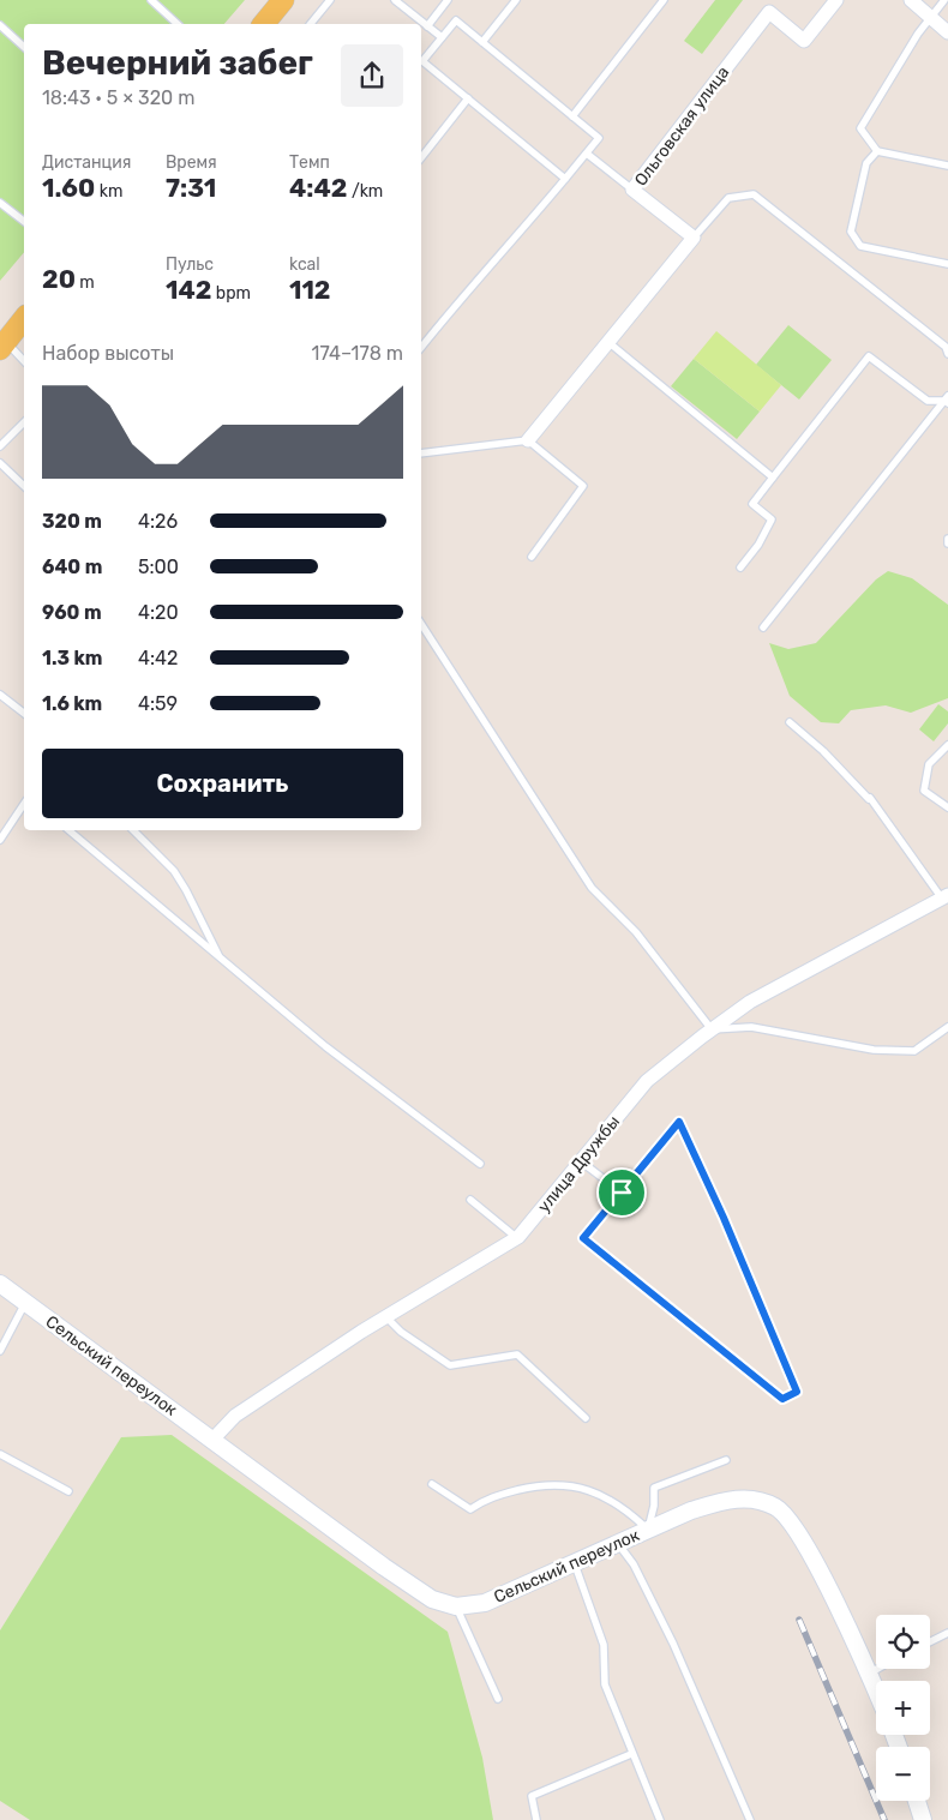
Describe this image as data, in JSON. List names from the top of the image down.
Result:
{
  "streets": {
    "street": ["Ольговская улица", "улица Дружбы", "Сельский переулок"]
  },
  "crossings": [
    ["улица Дружбы", "Сельский переулок"]
  ],
  "page": {
    "heading": ["Вечерний забег", "18:43 · 5 × 320 m"],
    "stats": [
      ["Дистанция", "1.60 km"],
      ["Время", "7:31"],
      ["Темп", "4:42 /km"],
      ["20 m"],
      ["Пульс", "142 bpm"],
      ["kcal", "112"]
    ],
    "chart": ["Набор высоты", "174–178 m"],
    "list": [
      {
        "name": "320 m",
        "note": "4:26"
      },
      {
        "name": "640 m",
        "note": "5:00"
      },
      {
        "name": "960 m",
        "note": "4:20"
      },
      {
        "name": "1.3 km",
        "note": "4:42"
      },
      {
        "name": "1.6 km",
        "note": "4:59"
      }
    ],
    "buttons": "Сохранить",
    "map_buttons": ["+", "−"]
  }
}
